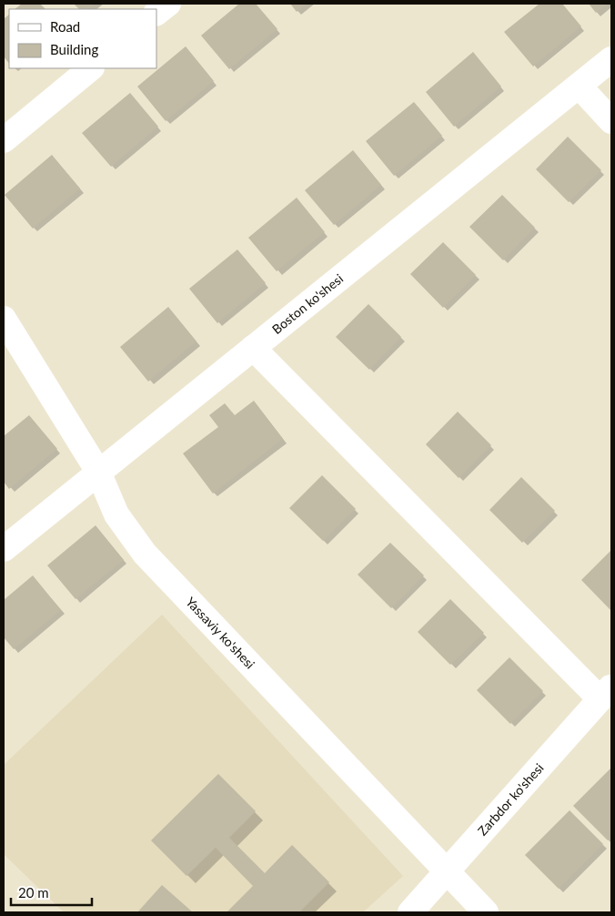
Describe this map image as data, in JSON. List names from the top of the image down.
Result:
{
  "streets": {
    "street": ["Boston ko'shesi", "Yassaviy ko'shesi", "Zarbdor ko'shesi"]
  },
  "crossings": [
    ["Boston ko'shesi", "Yassaviy ko'shesi"],
    ["Yassaviy ko'shesi", "Zarbdor ko'shesi"]
  ],
  "legend": ["Road", "Building"],
  "scale_bar": "20 m"
}
